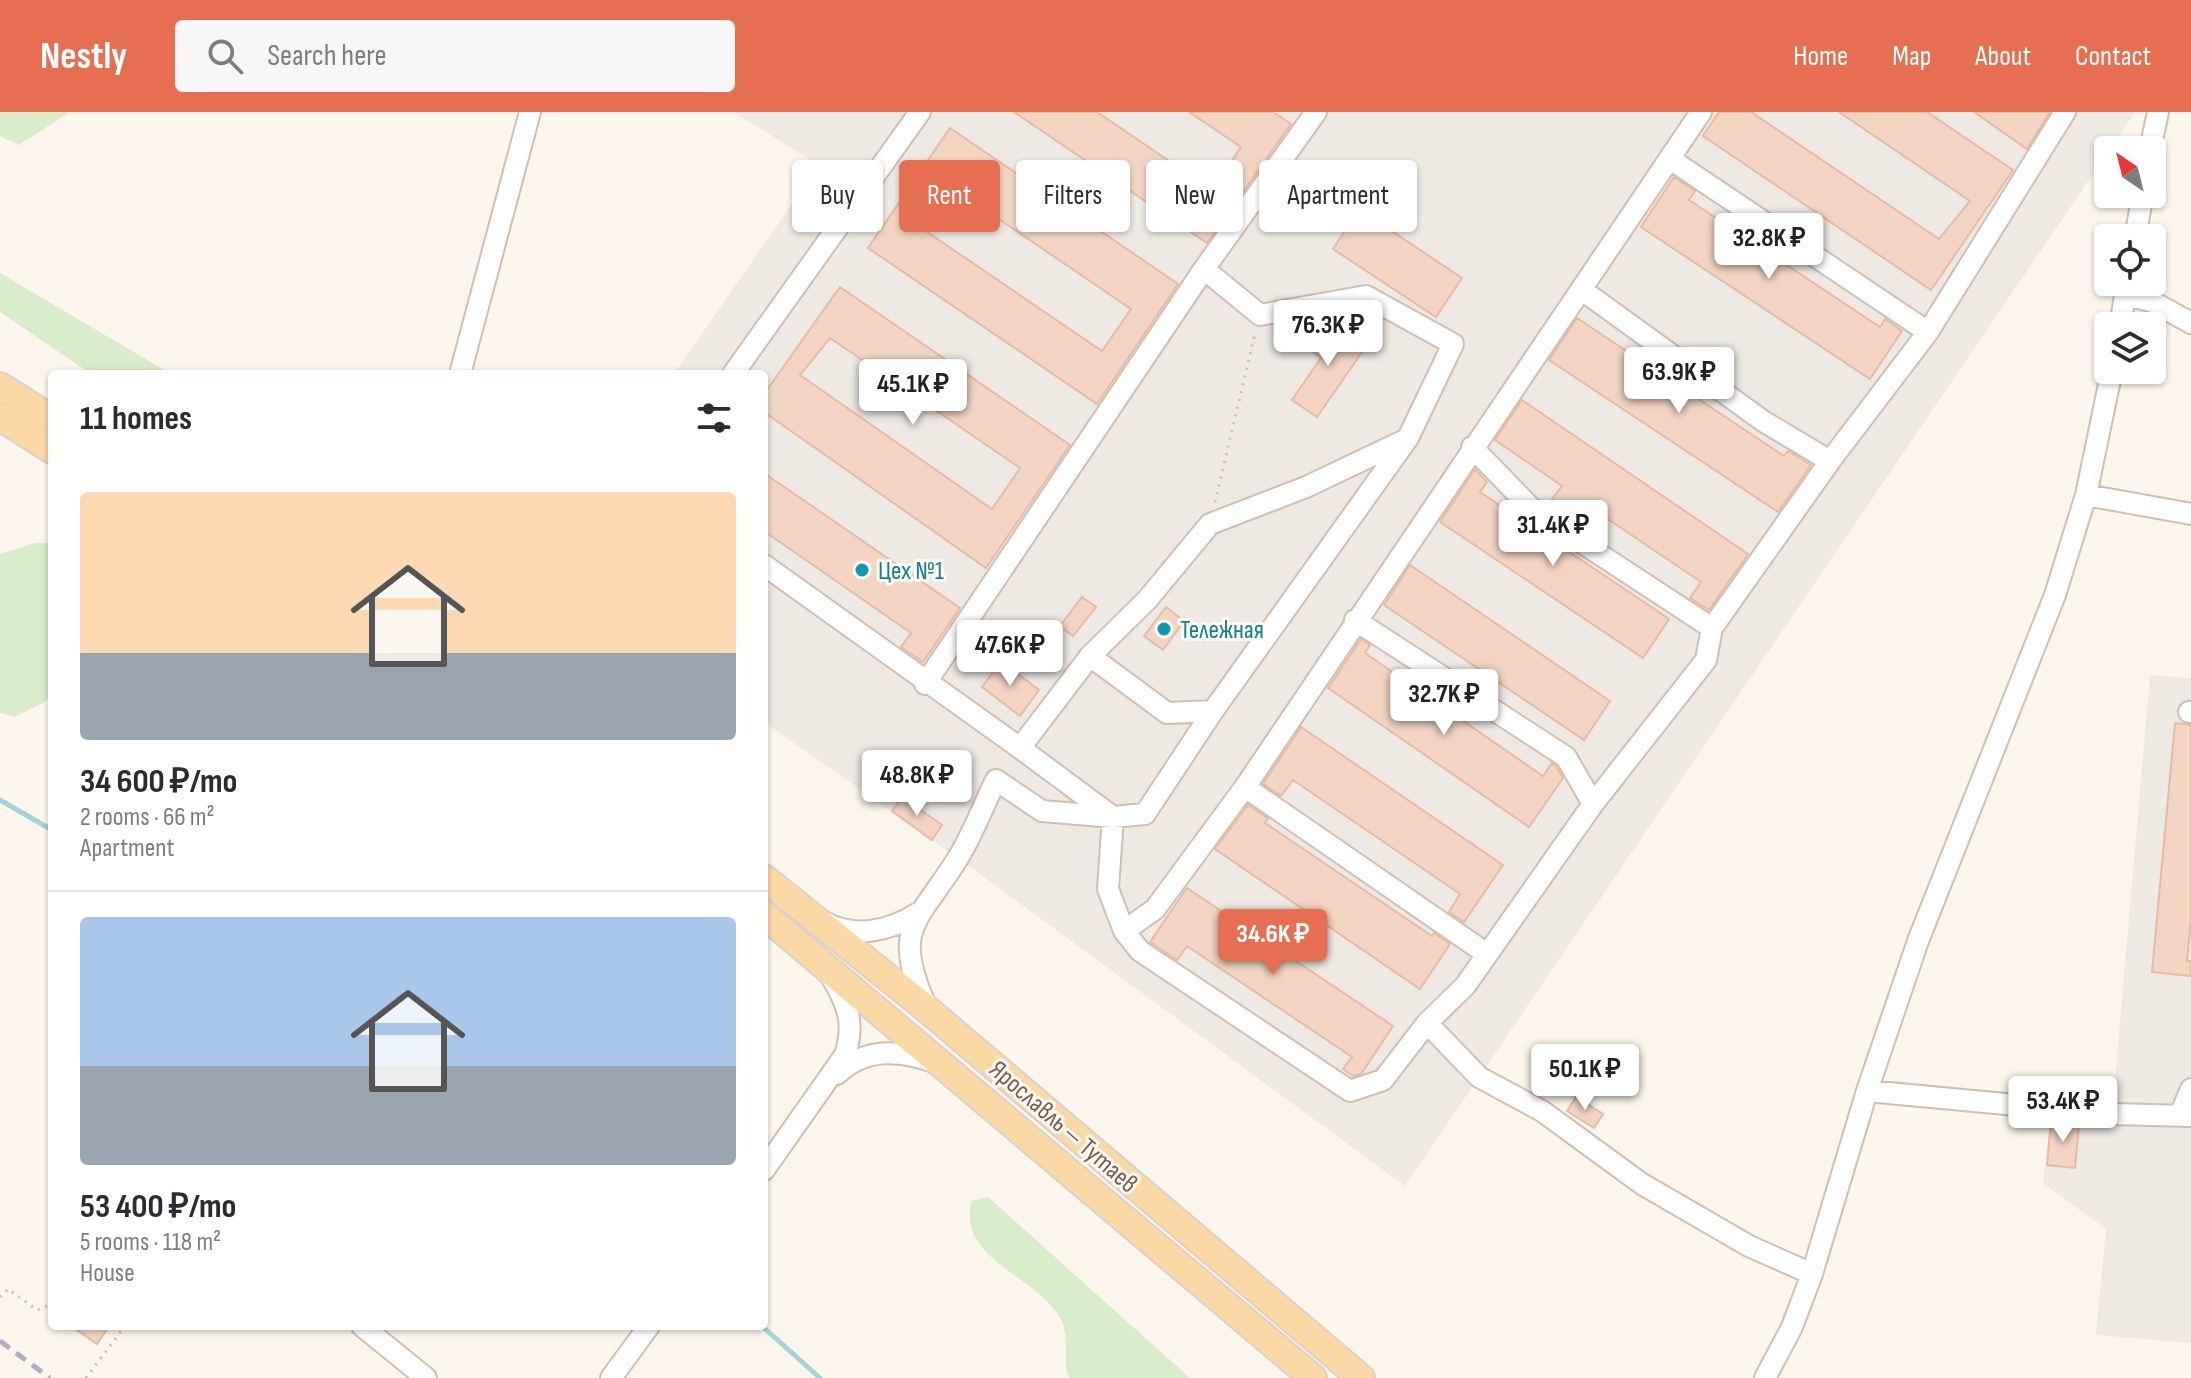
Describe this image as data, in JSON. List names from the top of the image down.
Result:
{
  "streets": {
    "main road": ["Ярославль — Тутаев"]
  },
  "places": ["Цех №1", "Тележная"],
  "north": "top left",
  "page": {
    "header": "Nestly",
    "search": "Search here",
    "nav": [
      "Home",
      "Map",
      "About",
      "Contact"
    ],
    "chip": [
      "Buy",
      "Rent",
      "Filters",
      "New",
      "Apartment"
    ],
    "price": [
      "32.8K ₽",
      "76.3K ₽",
      "63.9K ₽",
      "45.1K ₽",
      "31.4K ₽",
      "47.6K ₽",
      "32.7K ₽",
      "48.8K ₽",
      "34.6K ₽",
      "50.1K ₽",
      "53.4K ₽"
    ],
    "heading": "11 homes",
    "list": [
      {
        "name": "34 600 ₽/mo",
        "note": "2 rooms · 66 m² · Apartment"
      },
      {
        "name": "53 400 ₽/mo",
        "note": "5 rooms · 118 m² · House"
      }
    ]
  }
}
